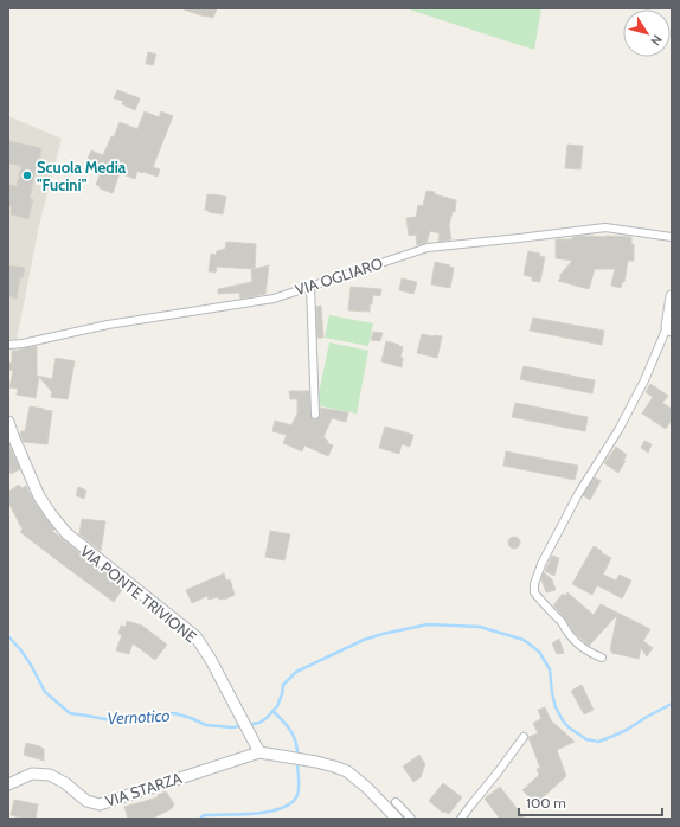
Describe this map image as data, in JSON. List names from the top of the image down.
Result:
{
  "streets": {
    "street": ["VIA OGLIARO", "VIA PONTE TRIVIONE", "VIA STARZA"]
  },
  "crossings": [
    ["VIA PONTE TRIVIONE", "VIA STARZA"]
  ],
  "water": ["Vernotico"],
  "places": ["Scuola Media \"Fucini\""],
  "scale_bar": "100 m",
  "north": "bottom right"
}
